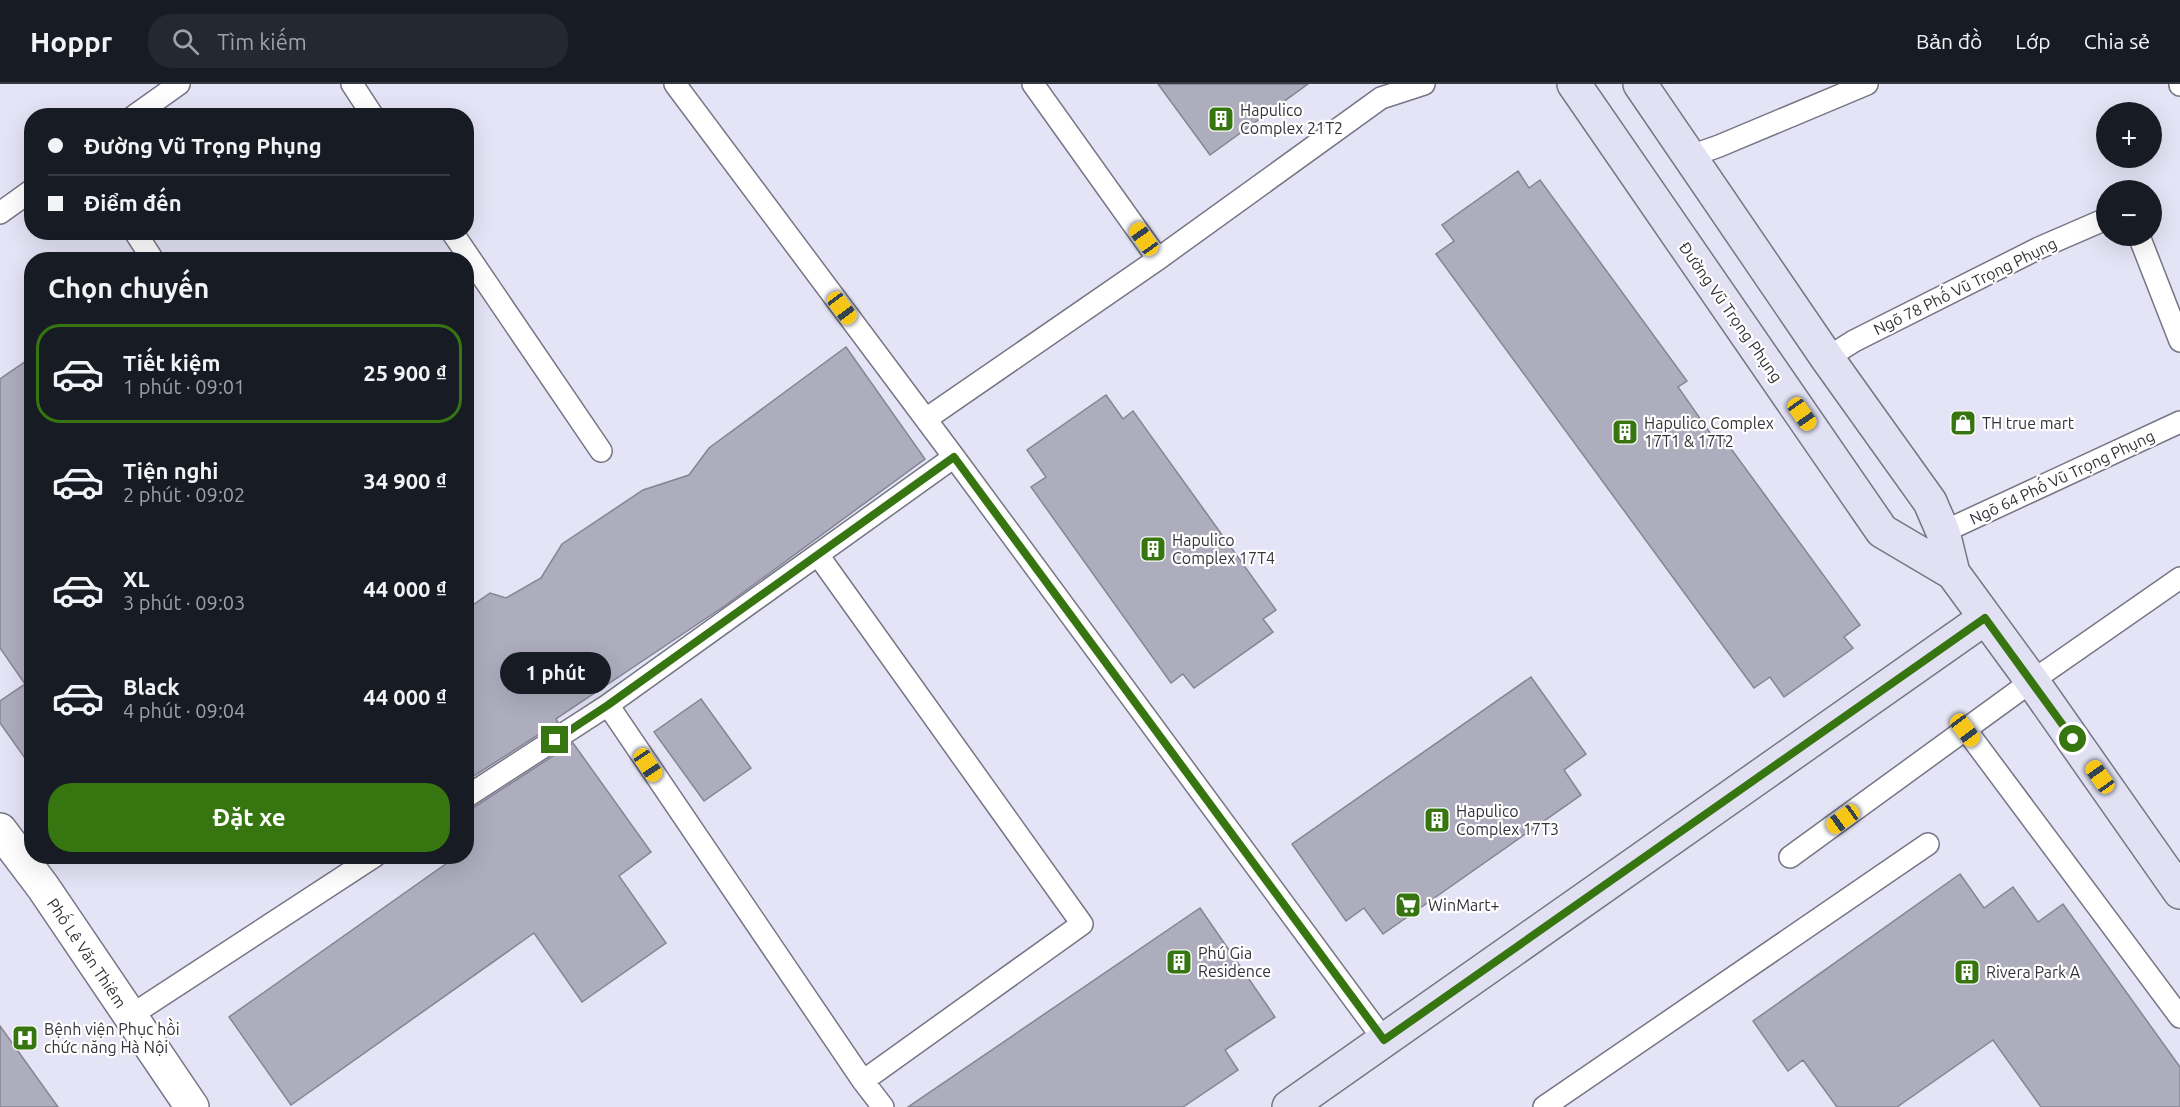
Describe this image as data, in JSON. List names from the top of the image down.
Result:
{
  "streets": {
    "street": ["Đường Vũ Trọng Phụng", "Phố Lê Văn Thiêm"],
    "lane": ["Ngõ 78 Phố Vũ Trọng Phụng", "Ngõ 64 Phố Vũ Trọng Phụng"]
  },
  "crossings": [
    ["Ngõ 78 Phố Vũ Trọng Phụng", "Đường Vũ Trọng Phụng"],
    ["Đường Vũ Trọng Phụng", "Ngõ 64 Phố Vũ Trọng Phụng"]
  ],
  "places": {
    "building": [
      "Hapulico Complex 21T2",
      "Hapulico Complex 17T1 & 17T2",
      "Hapulico Complex 17T4",
      "Hapulico Complex 17T3",
      "Phú Gia Residence",
      "Rivera Park A"
    ],
    "shop": ["TH true mart"],
    "supermarket": ["WinMart+"],
    "hospital": ["Bệnh viện Phục hồi chức năng Hà Nội"]
  },
  "page": {
    "header": "Hoppr",
    "search": "Tìm kiếm",
    "nav": ["Bản đồ", "Lớp", "Chia sẻ"],
    "map_buttons": ["+", "−"],
    "banner": ["Đường Vũ Trọng Phụng", "Điểm đến"],
    "heading": "Chọn chuyến",
    "list": [
      {
        "name": "Tiết kiệm",
        "note": "1 phút · 09:01",
        "value": "25 900 ₫"
      },
      {
        "name": "Tiện nghi",
        "note": "2 phút · 09:02",
        "value": "34 900 ₫"
      },
      {
        "name": "XL",
        "note": "3 phút · 09:03",
        "value": "44 000 ₫"
      },
      {
        "name": "Black",
        "note": "4 phút · 09:04",
        "value": "44 000 ₫"
      }
    ],
    "bubble": "1 phút",
    "buttons": "Đặt xe"
  }
}
